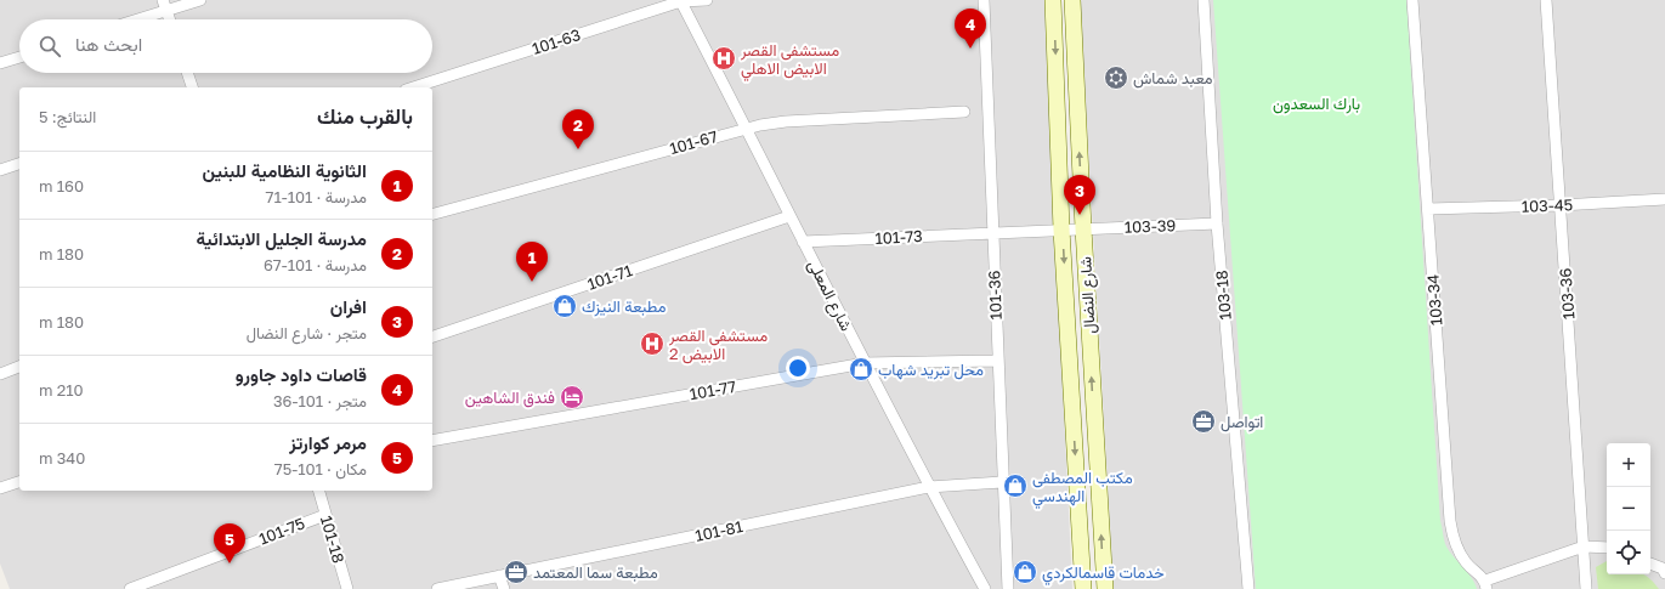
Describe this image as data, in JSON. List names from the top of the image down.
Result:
{
  "streets": {
    "main road": ["شارع النضال"],
    "street": [
      "101-63",
      "101-67",
      "103-45",
      "103-39",
      "101-73",
      "101-71",
      "103-36",
      "شارع المعلى",
      "101-36",
      "103-18",
      "103-34",
      "101-77",
      "101-75",
      "101-81",
      "101-18"
    ]
  },
  "crossings": [
    ["101-63", "شارع المعلى"],
    ["101-67", "شارع المعلى"],
    ["103-45", "103-36"],
    ["103-45", "103-34"],
    ["103-39", "101-73"],
    ["103-39", "شارع النضال"],
    ["103-39", "103-18"],
    ["101-73", "شارع المعلى"],
    ["101-73", "101-36"],
    ["101-73", "شارع النضال"],
    ["101-71", "شارع المعلى"],
    ["شارع المعلى", "101-77"],
    ["شارع المعلى", "101-81"],
    ["101-36", "101-77"],
    ["101-36", "101-81"],
    ["101-75", "101-18"]
  ],
  "parks": ["بارك السعدون"],
  "places": {
    "hospital": ["مستشفى القصر الابيض الاهلي", "مستشفى القصر الابيض 2"],
    "synagogue": ["معبد شماش"],
    "shop": [
      "مطبعة النيزك",
      "محل تبريد شهاب",
      "مكتب المصطفى الهندسي",
      "خدمات قاسمالكردي"
    ],
    "hotel": ["فندق الشاهين"],
    "office": ["اتواصل", "مطبعة سما المعتمد"]
  },
  "page": {
    "pins": [
      "4",
      "2",
      "3",
      "1",
      "5"
    ],
    "search": "ابحث هنا",
    "heading": ["بالقرب منك", "النتائج: 5"],
    "list": [
      {
        "mark": "1",
        "name": "الثانوية النظامية للبنين",
        "note": "مدرسة · 101-71",
        "value": "160 m"
      },
      {
        "mark": "2",
        "name": "مدرسة الجليل الابتدائية",
        "note": "مدرسة · 101-67",
        "value": "180 m"
      },
      {
        "mark": "3",
        "name": "افران",
        "note": "متجر · شارع النضال",
        "value": "180 m"
      },
      {
        "mark": "4",
        "name": "قاصات داود جاورو",
        "note": "متجر · 101-36",
        "value": "210 m"
      },
      {
        "mark": "5",
        "name": "مرمر كوارتز",
        "note": "مكان · 101-75",
        "value": "340 m"
      }
    ],
    "map_buttons": ["+", "−"]
  }
}
